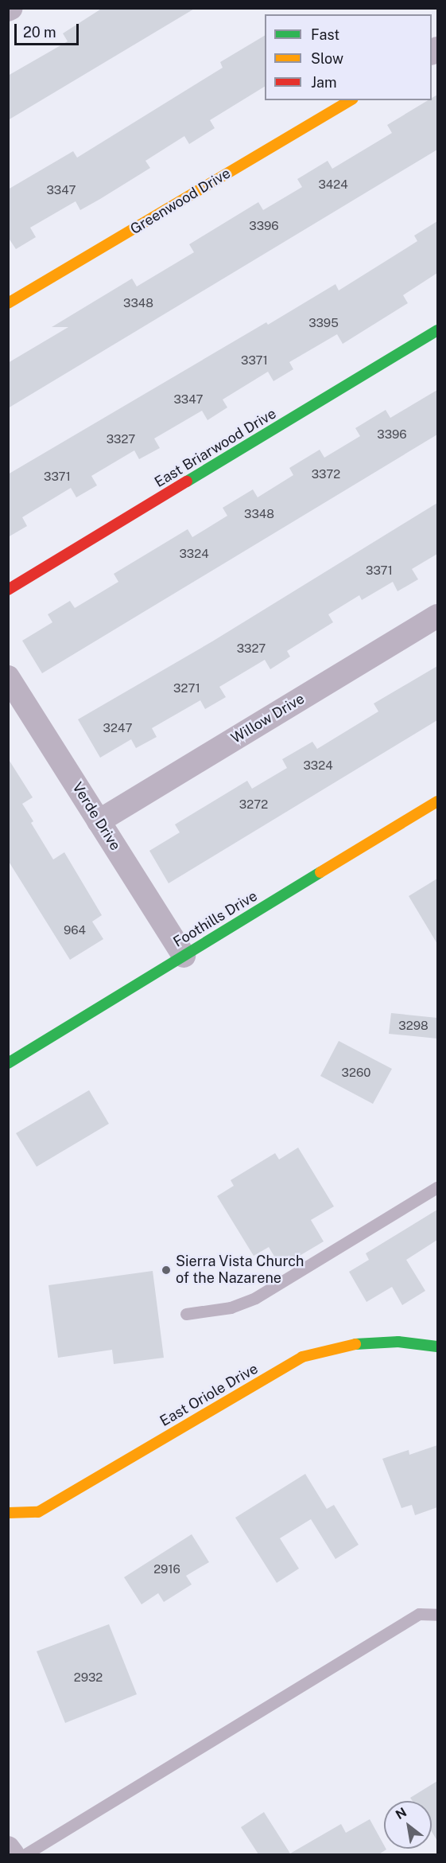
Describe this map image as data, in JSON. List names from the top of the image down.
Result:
{
  "streets": {
    "street": [
      "Greenwood Drive",
      "East Briarwood Drive",
      "Willow Drive",
      "Verde Drive",
      "Foothills Drive",
      "East Oriole Drive"
    ]
  },
  "crossings": [
    ["Willow Drive", "Verde Drive"],
    ["Verde Drive", "Foothills Drive"]
  ],
  "places": ["Sierra Vista Church of the Nazarene"],
  "house_numbers": [
    "3424",
    "3347",
    "3396",
    "3348",
    "3395",
    "3371",
    "3347",
    "3396",
    "3327",
    "3372",
    "3371",
    "3348",
    "3324",
    "3371",
    "3327",
    "3271",
    "3247",
    "3324",
    "3272",
    "964",
    "3298",
    "3260",
    "2916",
    "2932"
  ],
  "legend": ["Fast", "Slow", "Jam"],
  "scale_bar": "20 m",
  "north": "top left"
}
